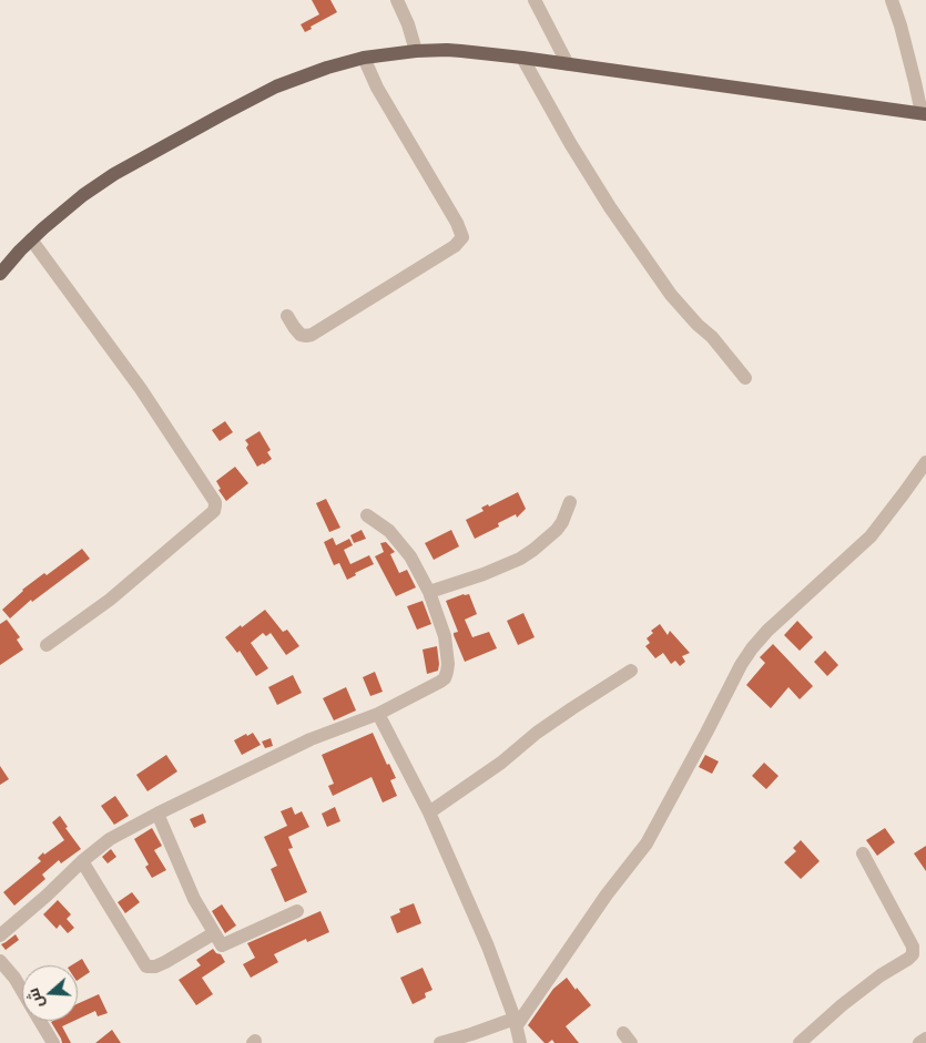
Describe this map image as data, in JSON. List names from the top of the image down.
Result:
{
  "north": "left"
}
